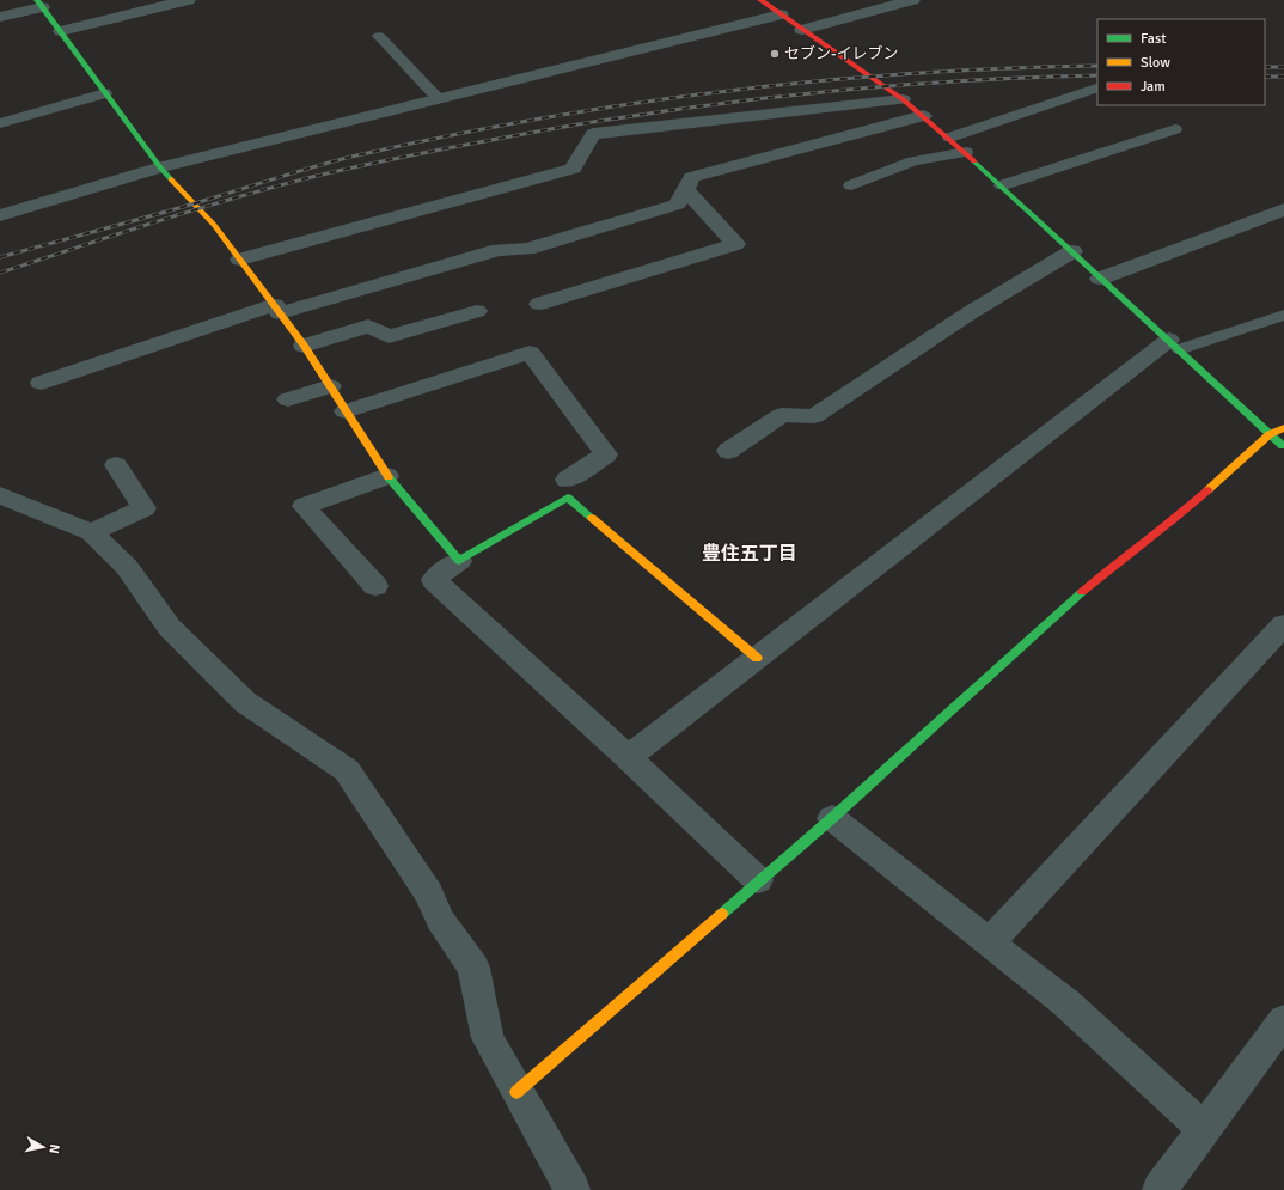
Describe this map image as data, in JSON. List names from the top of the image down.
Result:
{
  "districts": ["豊住五丁目"],
  "places": ["セブン-イレブン"],
  "legend": ["Fast", "Slow", "Jam"],
  "north": "right"
}
